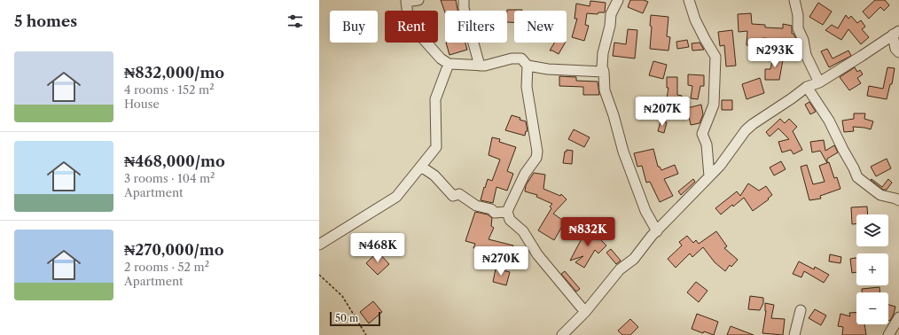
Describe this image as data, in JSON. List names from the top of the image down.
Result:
{
  "scale_bar": "50 m",
  "page": {
    "heading": "5 homes",
    "chip": [
      "Buy",
      "Rent",
      "Filters",
      "New"
    ],
    "price": [
      "₦293K",
      "₦207K",
      "₦832K",
      "₦468K",
      "₦270K"
    ],
    "list": [
      {
        "name": "₦832,000/mo",
        "note": "4 rooms · 152 m² · House"
      },
      {
        "name": "₦468,000/mo",
        "note": "3 rooms · 104 m² · Apartment"
      },
      {
        "name": "₦270,000/mo",
        "note": "2 rooms · 52 m² · Apartment"
      }
    ],
    "map_buttons": ["+", "−"],
    "scale": "50 m"
  }
}
